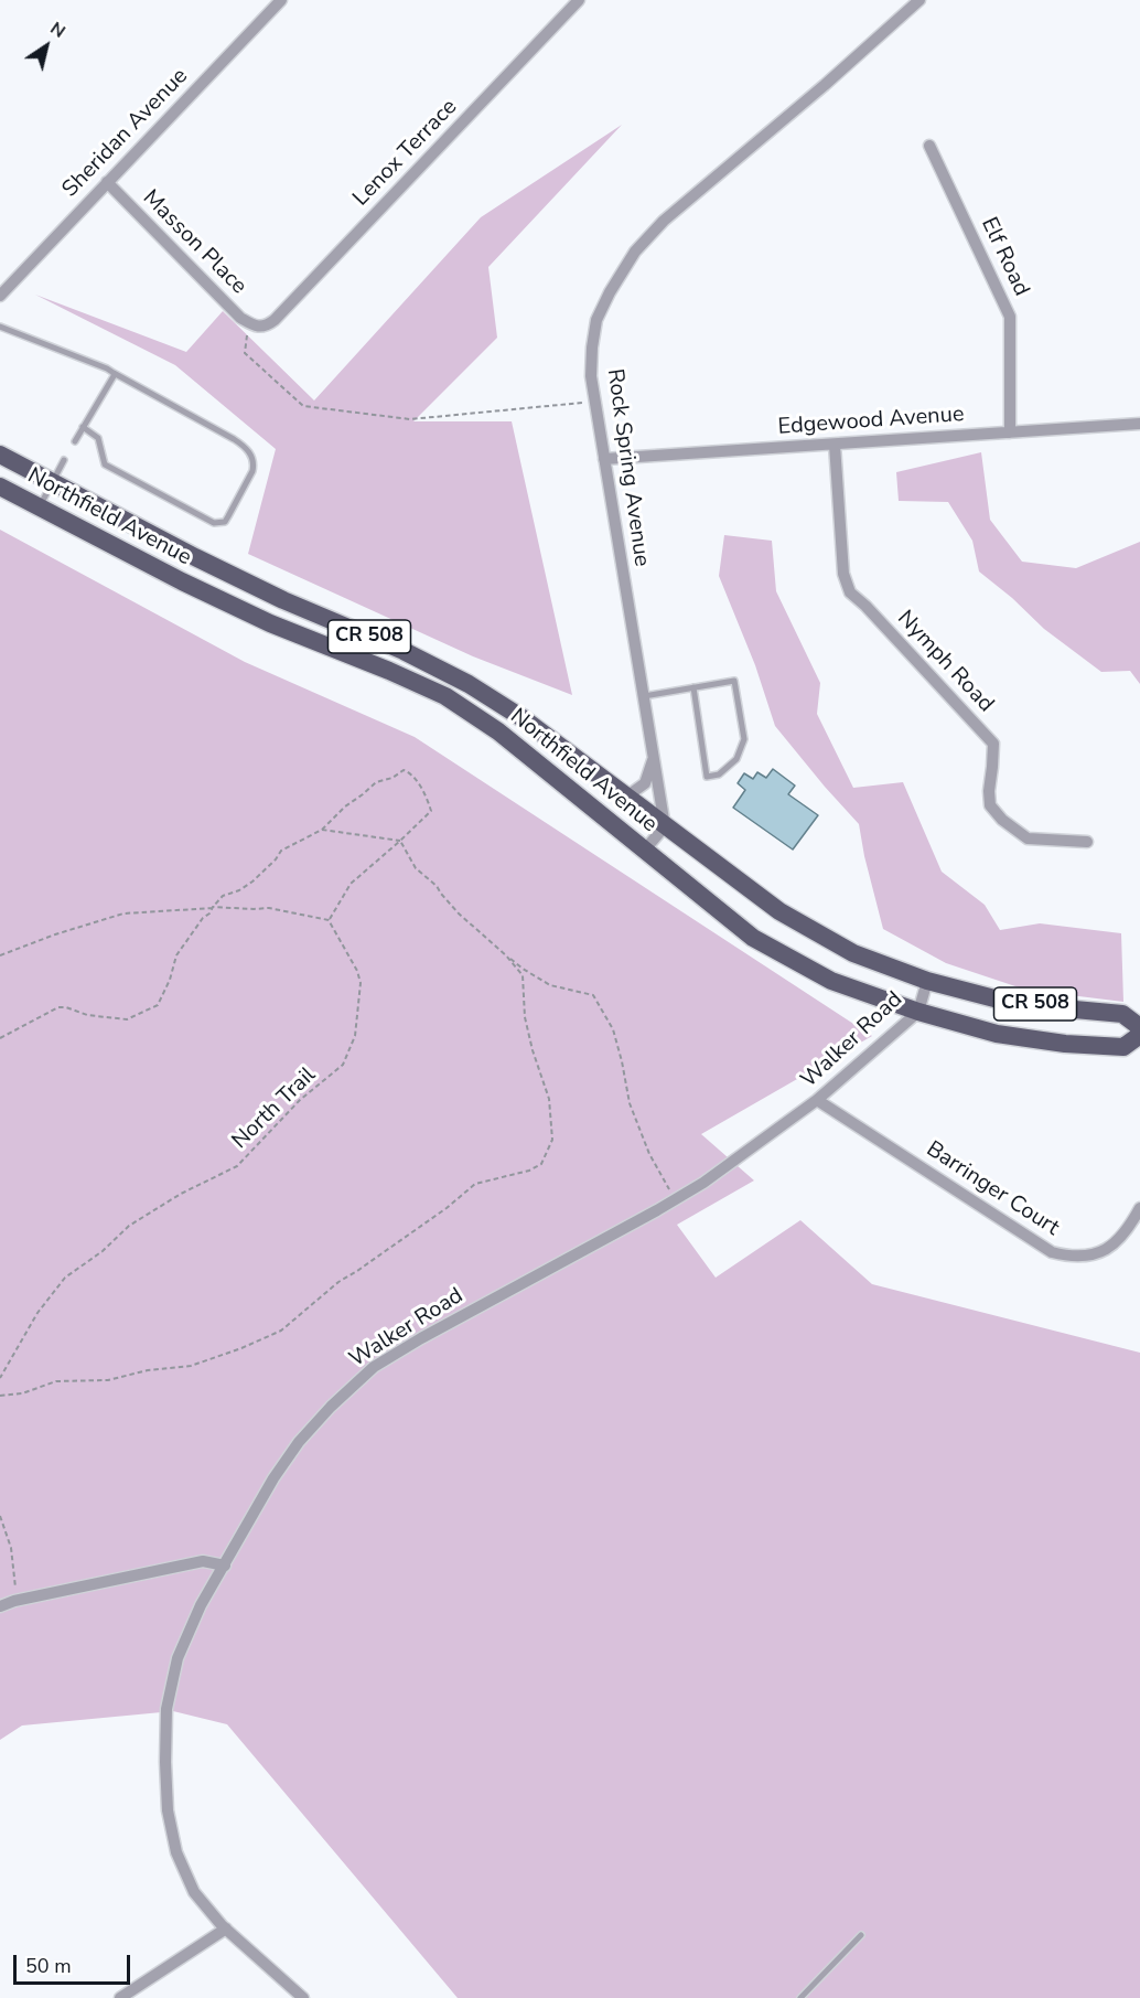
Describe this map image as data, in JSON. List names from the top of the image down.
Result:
{
  "streets": {
    "main road": ["Northfield Avenue", "CR 508"],
    "street": [
      "Sheridan Avenue",
      "Lenox Terrace",
      "Masson Place",
      "Elf Road",
      "Edgewood Avenue",
      "Rock Spring Avenue",
      "Nymph Road",
      "Walker Road",
      "Barringer Court"
    ],
    "path": ["North Trail"]
  },
  "crossings": [
    ["Sheridan Avenue", "Masson Place"],
    ["Lenox Terrace", "Masson Place"],
    ["Elf Road", "Edgewood Avenue"],
    ["Edgewood Avenue", "Rock Spring Avenue"],
    ["Edgewood Avenue", "Nymph Road"],
    ["Rock Spring Avenue", "Northfield Avenue"],
    ["Northfield Avenue", "Walker Road"],
    ["Walker Road", "Barringer Court"]
  ],
  "scale_bar": "50 m",
  "north": "top right"
}
